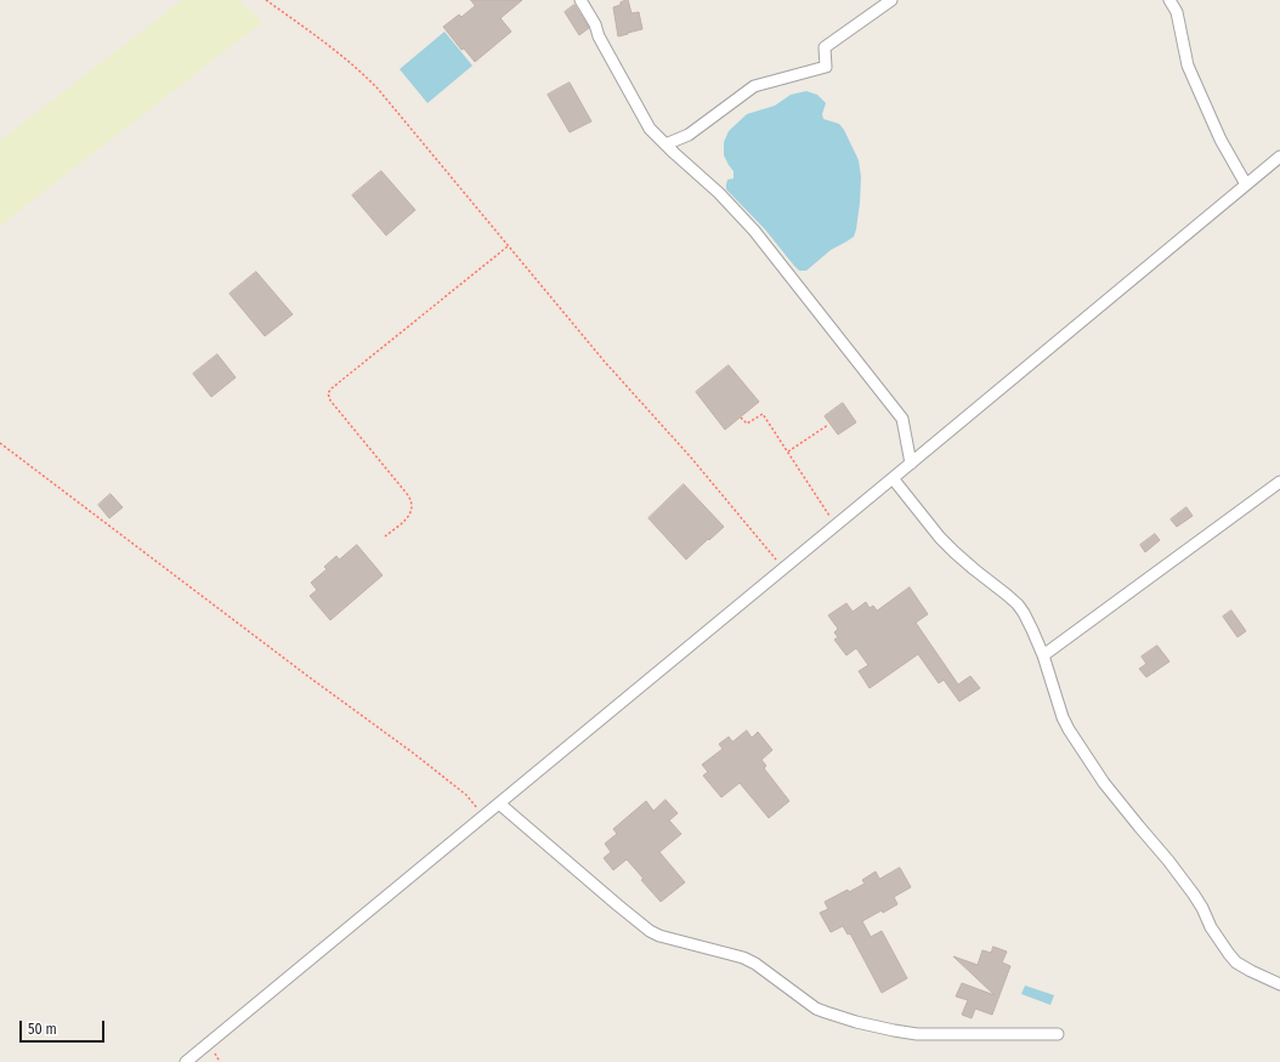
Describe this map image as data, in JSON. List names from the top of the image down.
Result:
{
  "scale_bar": "50 m"
}
